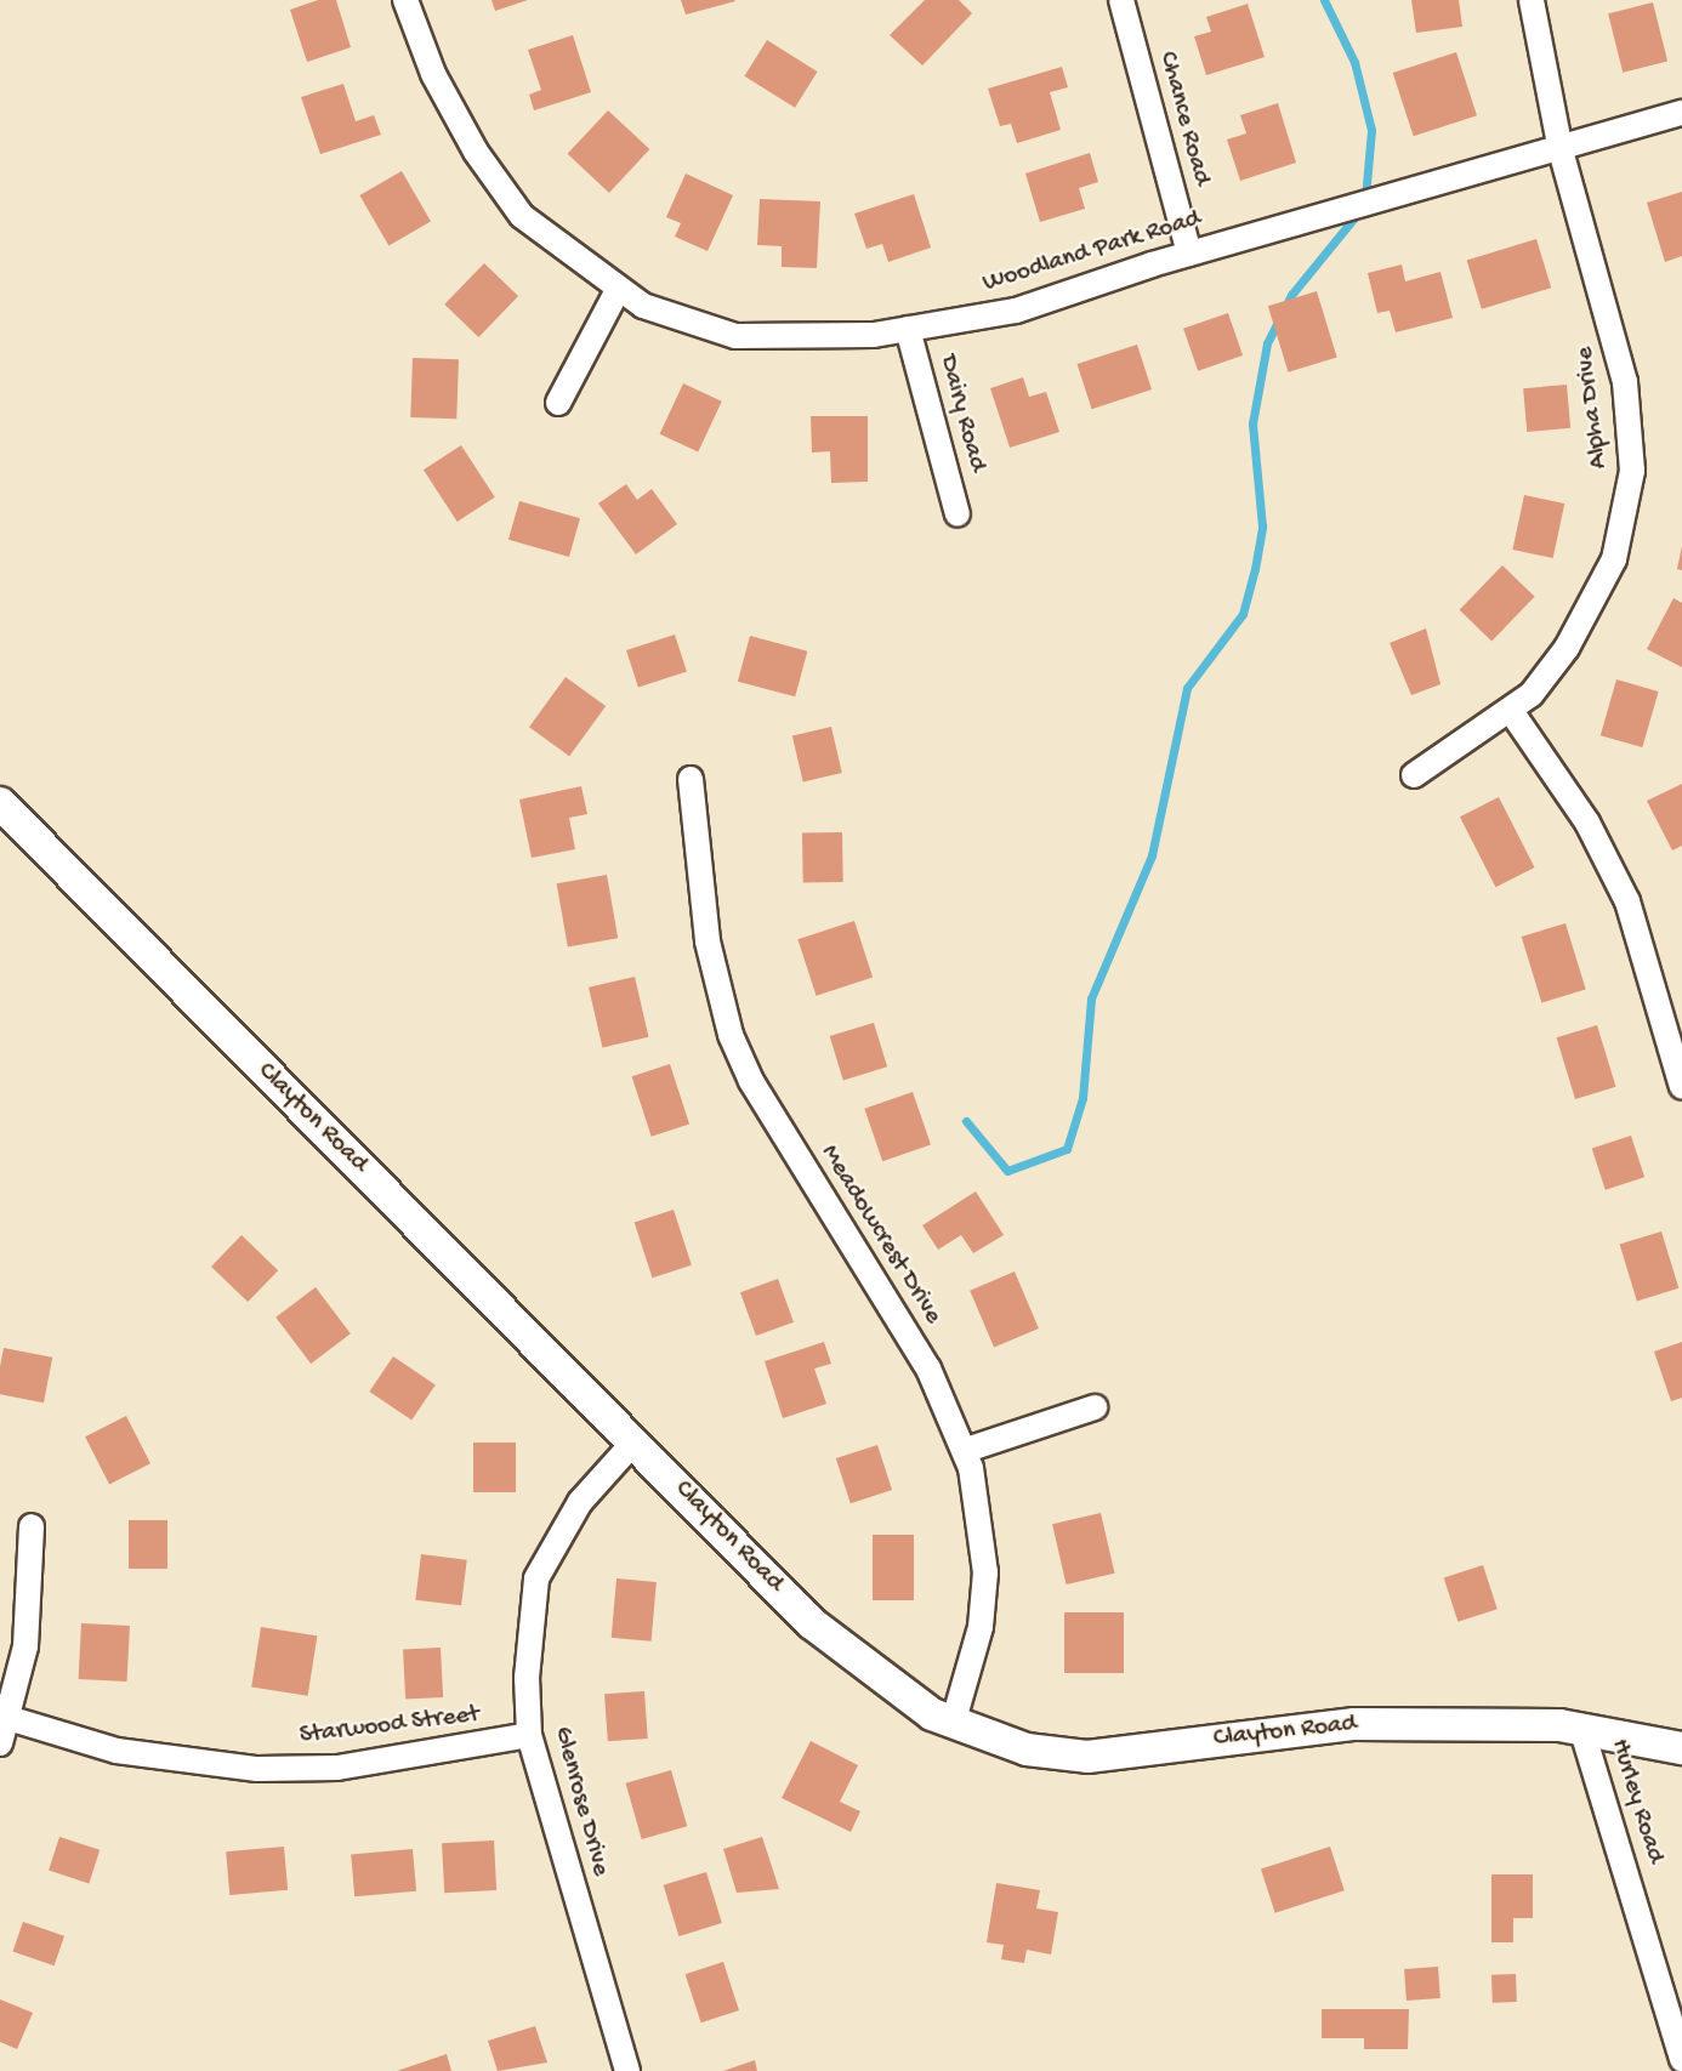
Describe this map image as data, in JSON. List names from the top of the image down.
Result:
{
  "streets": {
    "street": [
      "Chance Road",
      "Woodland Park Road",
      "Alpha Drive",
      "Dairy Road",
      "Clayton Road",
      "Meadowcrest Drive",
      "Starwood Street",
      "Glenrose Drive",
      "Hurley Road"
    ]
  },
  "crossings": [
    ["Chance Road", "Woodland Park Road"],
    ["Woodland Park Road", "Alpha Drive"],
    ["Woodland Park Road", "Dairy Road"],
    ["Clayton Road", "Meadowcrest Drive"],
    ["Clayton Road", "Glenrose Drive"],
    ["Clayton Road", "Hurley Road"],
    ["Starwood Street", "Glenrose Drive"]
  ]
}
